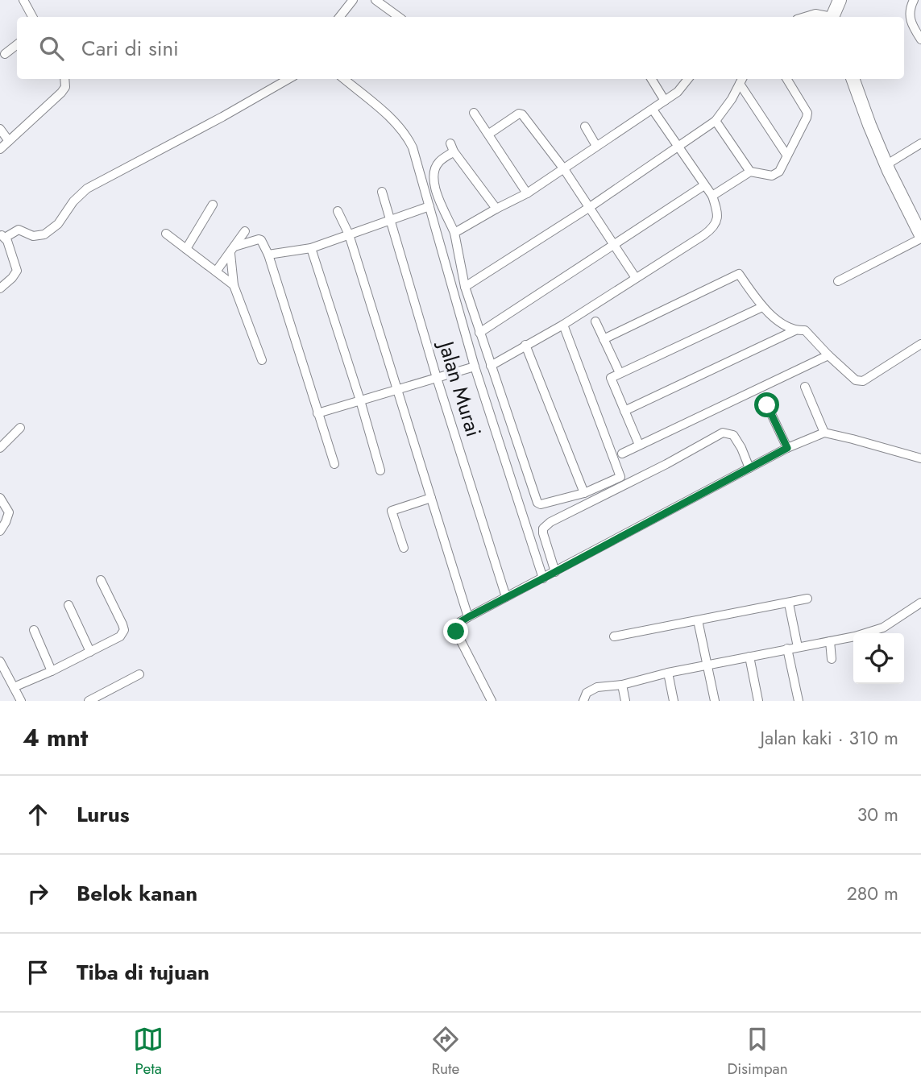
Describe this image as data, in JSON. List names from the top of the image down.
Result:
{
  "streets": {
    "street": ["Jalan Murai"]
  },
  "page": {
    "search": "Cari di sini",
    "heading": ["4 mnt", "Jalan kaki · 310 m"],
    "list": [
      ["Lurus", "30 m"],
      ["Belok kanan", "280 m"],
      "Tiba di tujuan"
    ],
    "nav": ["Peta", "Rute", "Disimpan"]
  }
}
